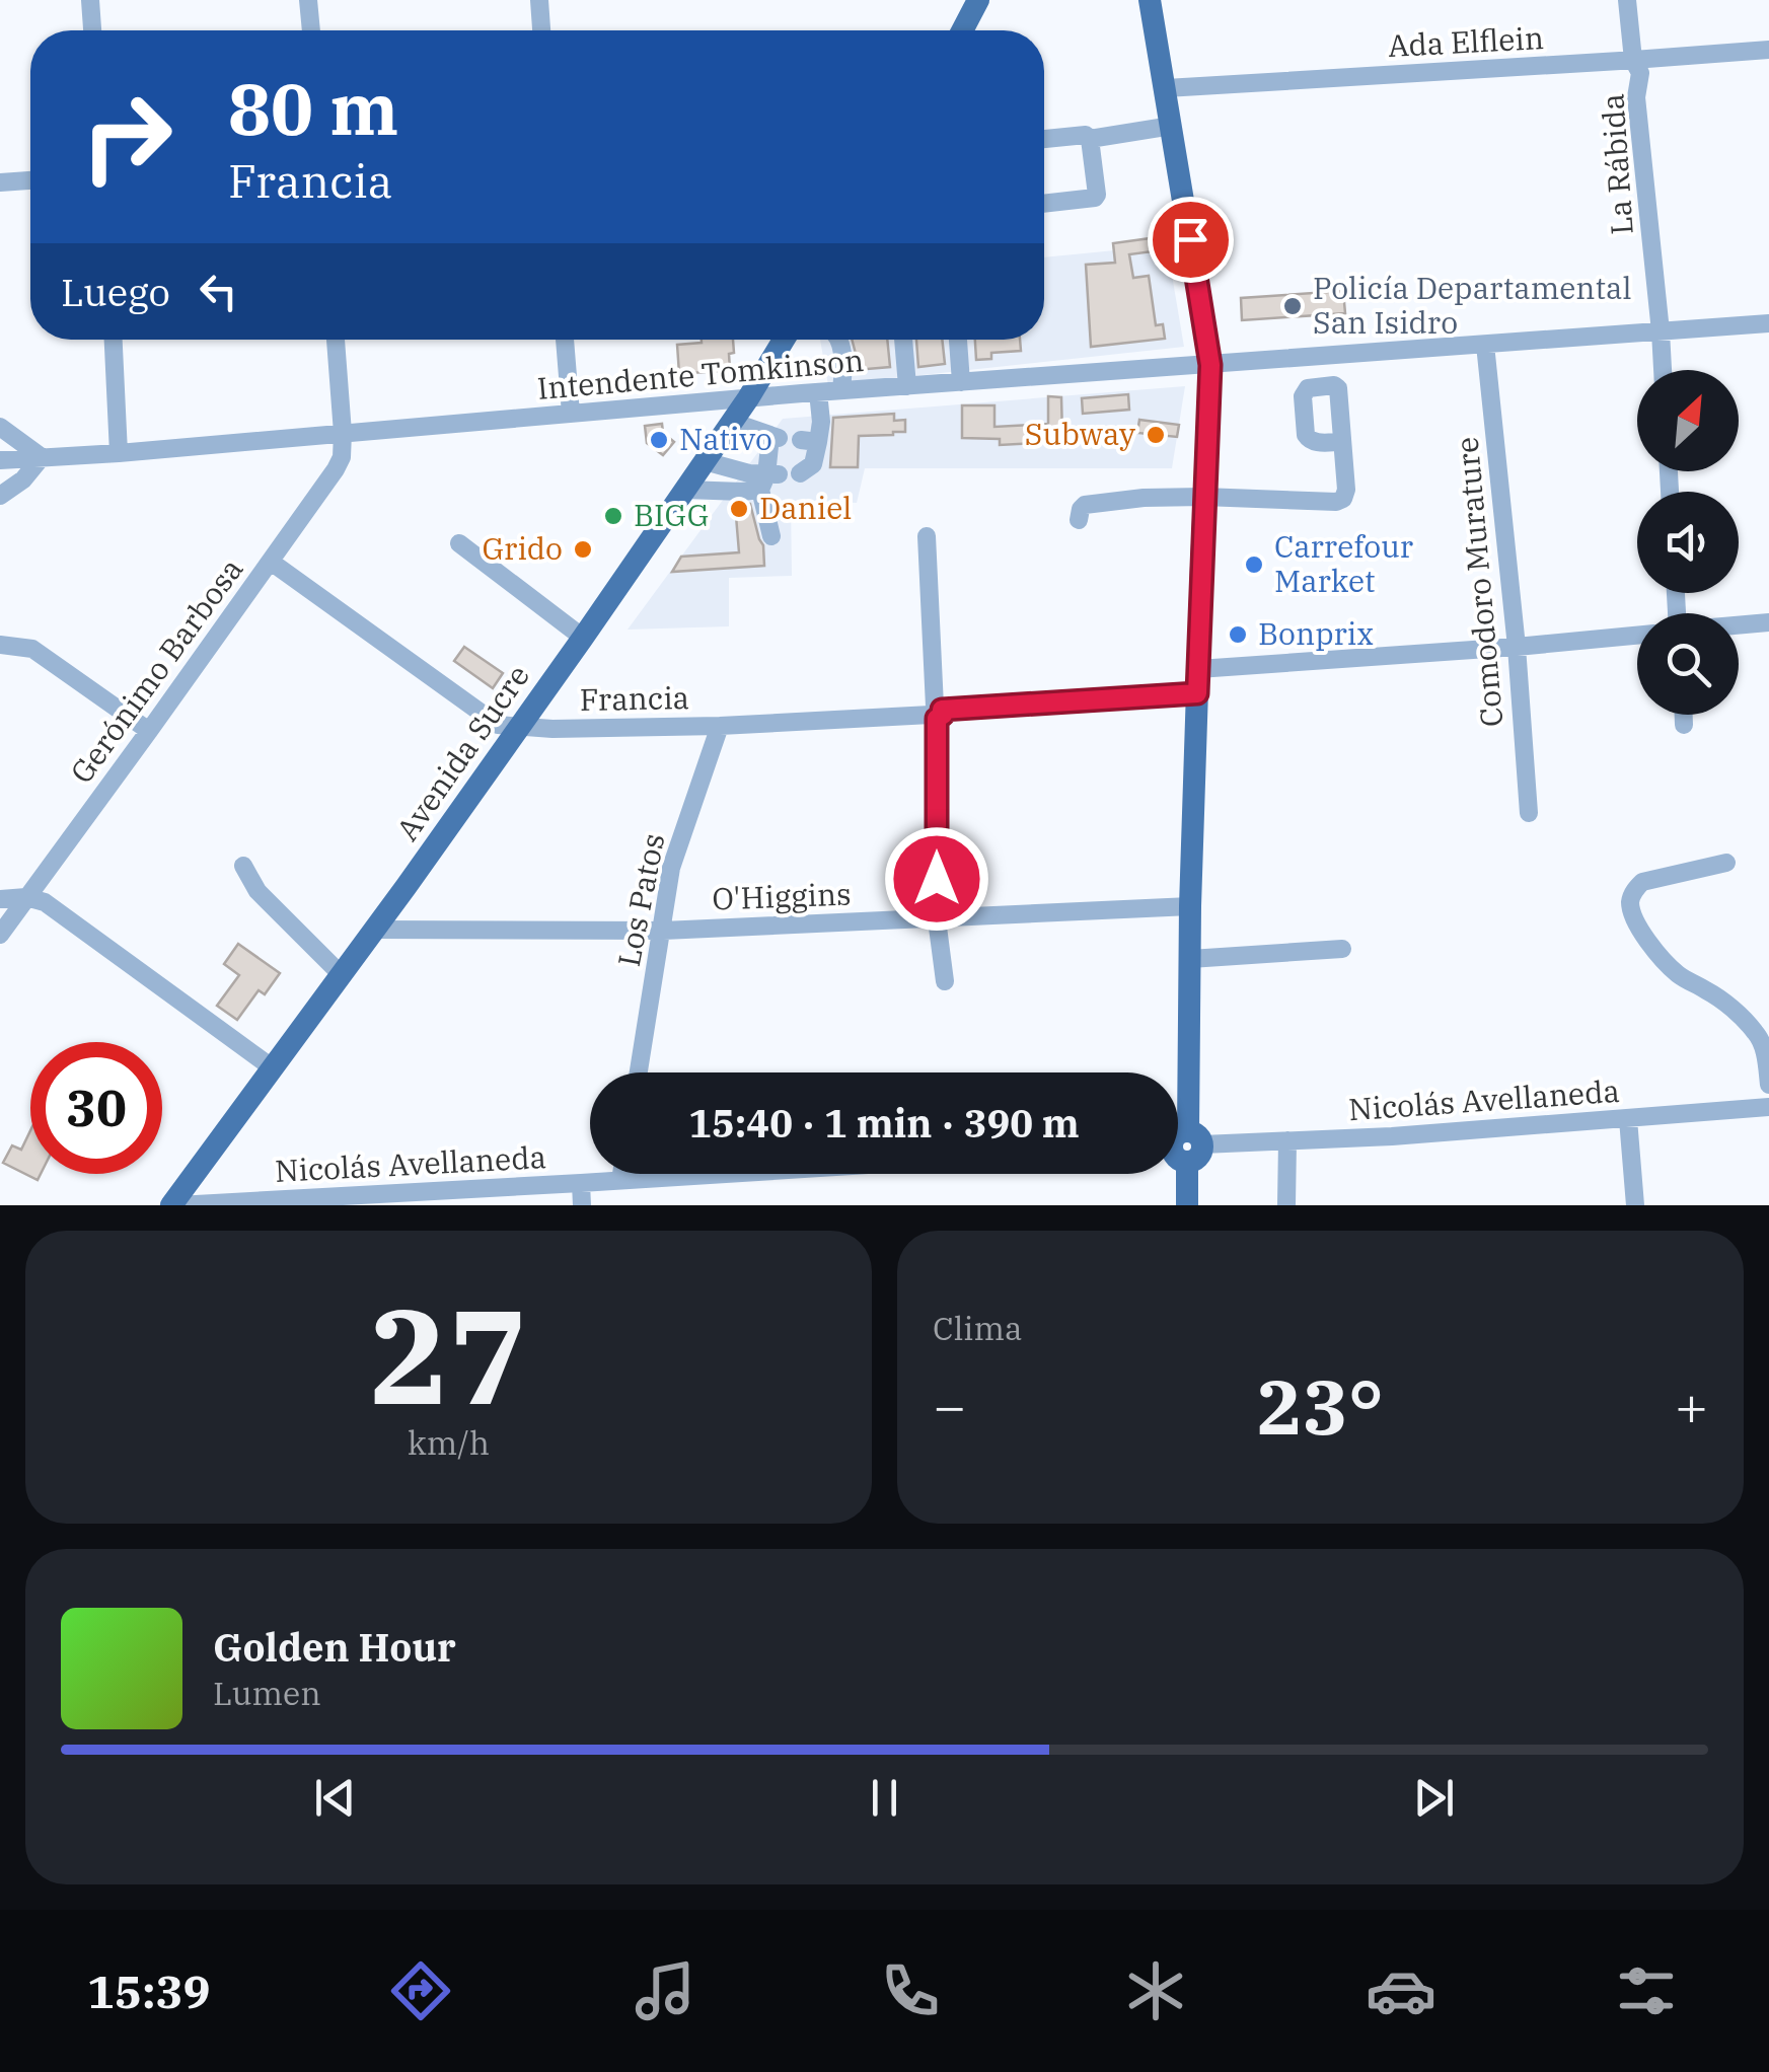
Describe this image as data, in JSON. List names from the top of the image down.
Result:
{
  "streets": {
    "main road": ["Avenida Sucre"],
    "street": [
      "Ada Elflein",
      "La Rábida",
      "Intendente Tomkinson",
      "Comodoro Murature",
      "Gerónimo Barbosa",
      "Francia",
      "O'Higgins",
      "Los Patos",
      "Nicolás Avellaneda"
    ]
  },
  "crossings": [
    ["Ada Elflein", "La Rábida"],
    ["La Rábida", "Intendente Tomkinson"],
    ["Intendente Tomkinson", "Comodoro Murature"],
    ["Intendente Tomkinson", "Gerónimo Barbosa"],
    ["Intendente Tomkinson", "Avenida Sucre"],
    ["Comodoro Murature", "Francia"],
    ["Gerónimo Barbosa", "Francia"],
    ["Francia", "Avenida Sucre"],
    ["Francia", "Los Patos"],
    ["Avenida Sucre", "O'Higgins"],
    ["Avenida Sucre", "Nicolás Avellaneda"],
    ["O'Higgins", "Los Patos"]
  ],
  "places": [
    "Policía Departamental San Isidro",
    "Subway",
    "Nativo",
    "Daniel",
    "BIGG",
    "Grido",
    "Carrefour Market",
    "Bonprix"
  ],
  "north": "top right",
  "page": {
    "turn": ["80 m", "Francia"],
    "then": "Luego",
    "limit": "30",
    "trip": "15:40 · 1 min · 390 m",
    "tile": [
      ["27", "km/h"],
      "Clima"
    ],
    "heat": ["−", "23°", "+"],
    "song": ["Golden Hour", "Lumen"],
    "tabs": "15:39"
  }
}
